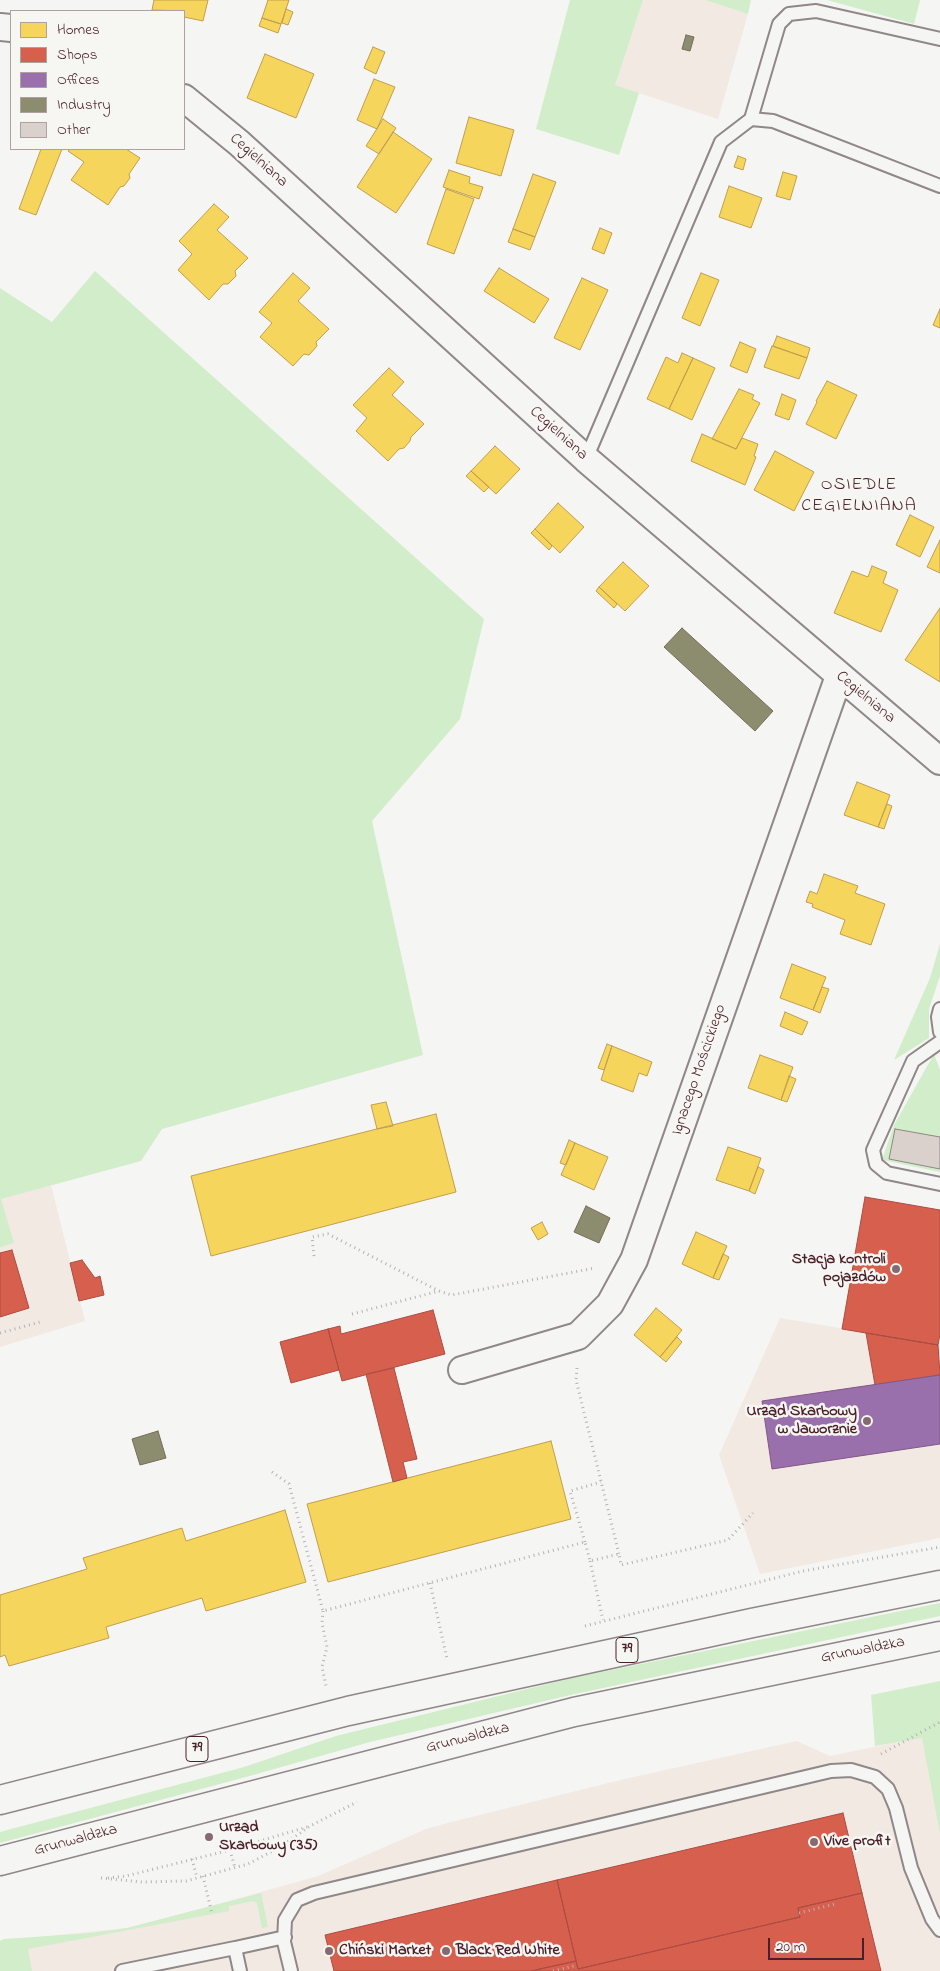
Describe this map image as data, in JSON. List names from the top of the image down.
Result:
{
  "streets": {
    "main road": ["79", "Grunwaldzka"],
    "street": ["Cegielniana", "Ignacego Mościckiego"]
  },
  "crossings": [
    ["Cegielniana", "Ignacego Mościckiego"]
  ],
  "districts": ["OSIEDLE CEGIELNIANA"],
  "places": [
    "Stacja kontroli pojazdów",
    "Urząd Skarbowy w Jaworznie",
    "Urząd Skarbowy (35)",
    "Vive profit",
    "Chiński Market",
    "Black Red White"
  ],
  "legend": [
    "Homes",
    "Shops",
    "Offices",
    "Industry",
    "Other"
  ],
  "scale_bar": "20 m"
}
